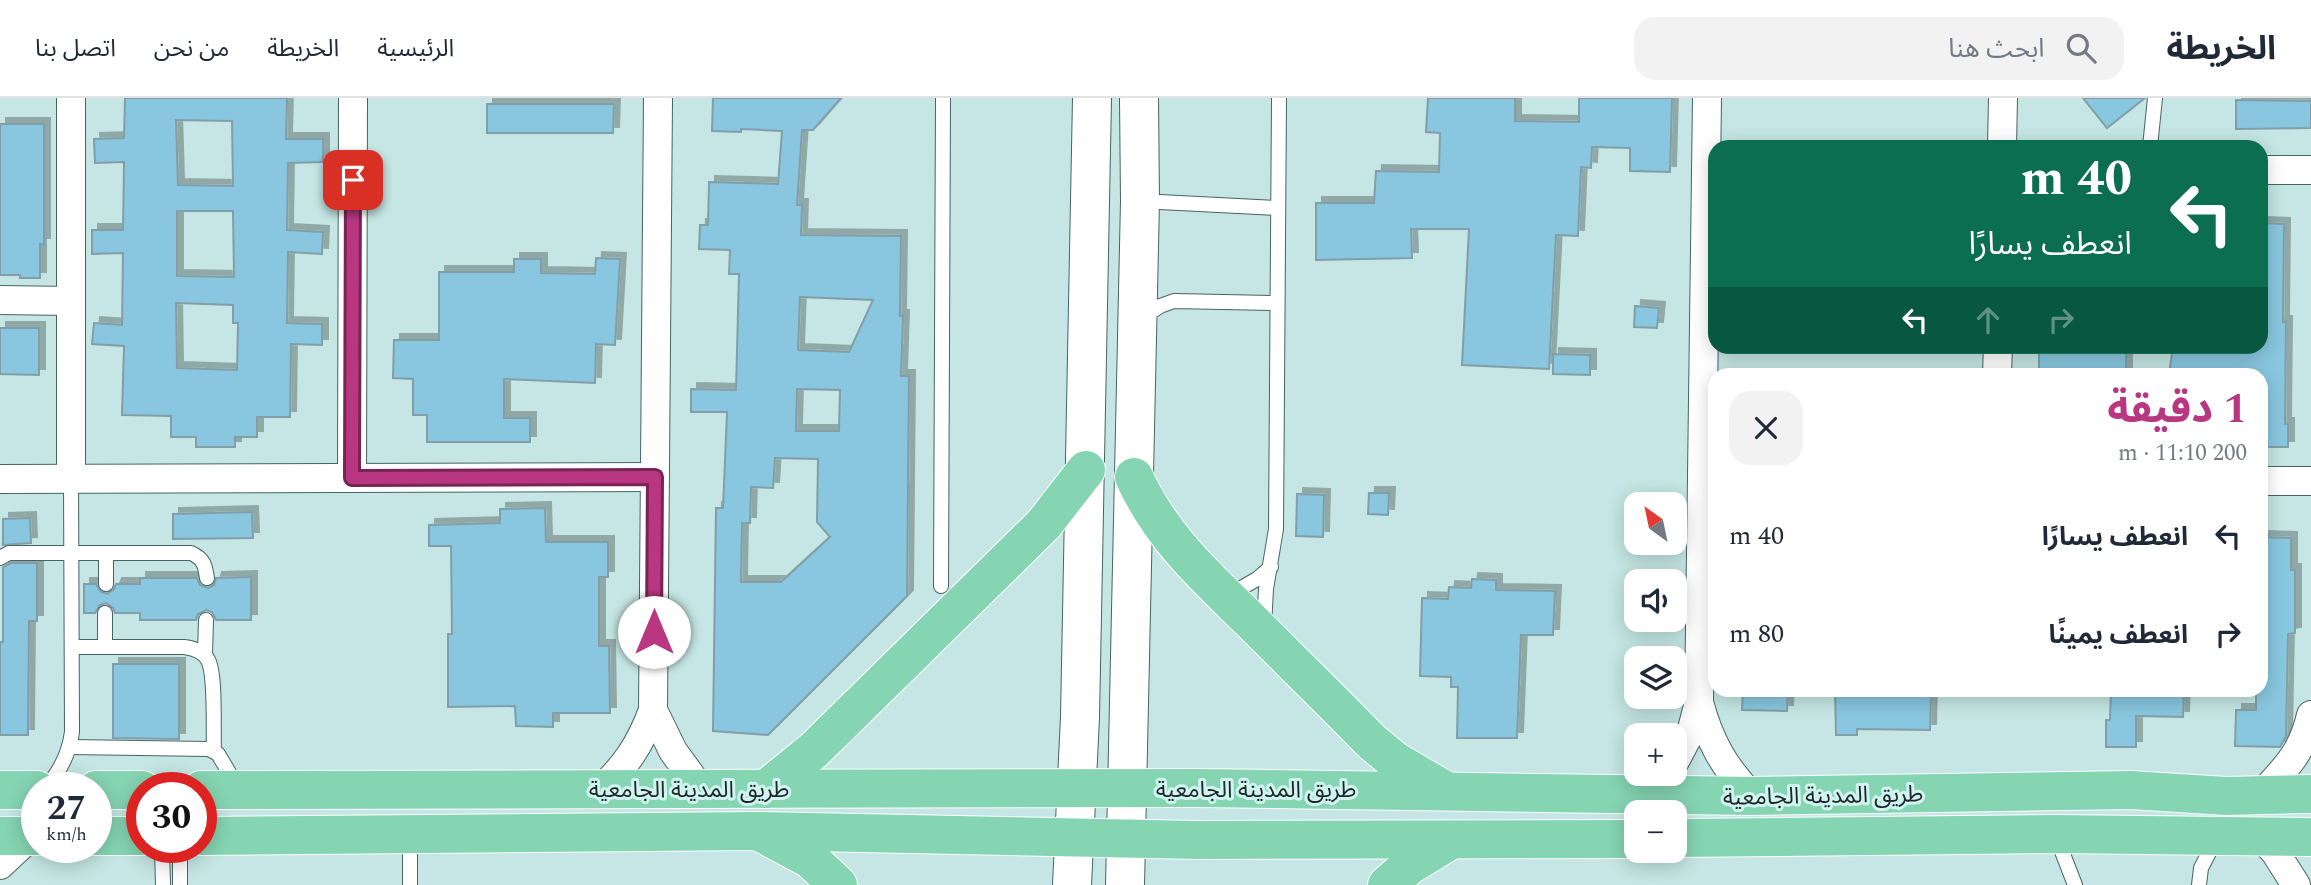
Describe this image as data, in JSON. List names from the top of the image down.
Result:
{
  "streets": {
    "main road": ["طريق المدينة الجامعية"]
  },
  "north": "top left",
  "page": {
    "header": "الخريطة",
    "search": "ابحث هنا",
    "nav": [
      "الرئيسية",
      "الخريطة",
      "من نحن",
      "اتصل بنا"
    ],
    "turn": ["40 m", "انعطف يسارًا"],
    "heading": ["1 دقيقة", "200 m · 11:10"],
    "list": [
      {
        "name": "انعطف يسارًا",
        "value": "40 m"
      },
      {
        "name": "انعطف يمينًا",
        "value": "80 m"
      }
    ],
    "map_buttons": ["+", "−"],
    "speed": "27 km/h",
    "limit": "30"
  }
}
